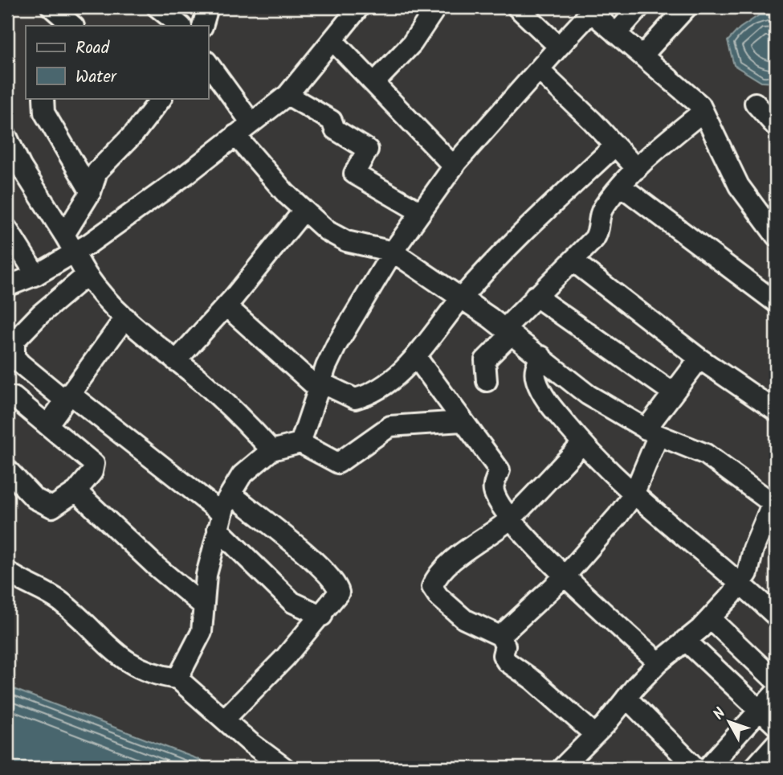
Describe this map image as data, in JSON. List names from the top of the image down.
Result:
{
  "legend": ["Road", "Water"],
  "north": "top left"
}
